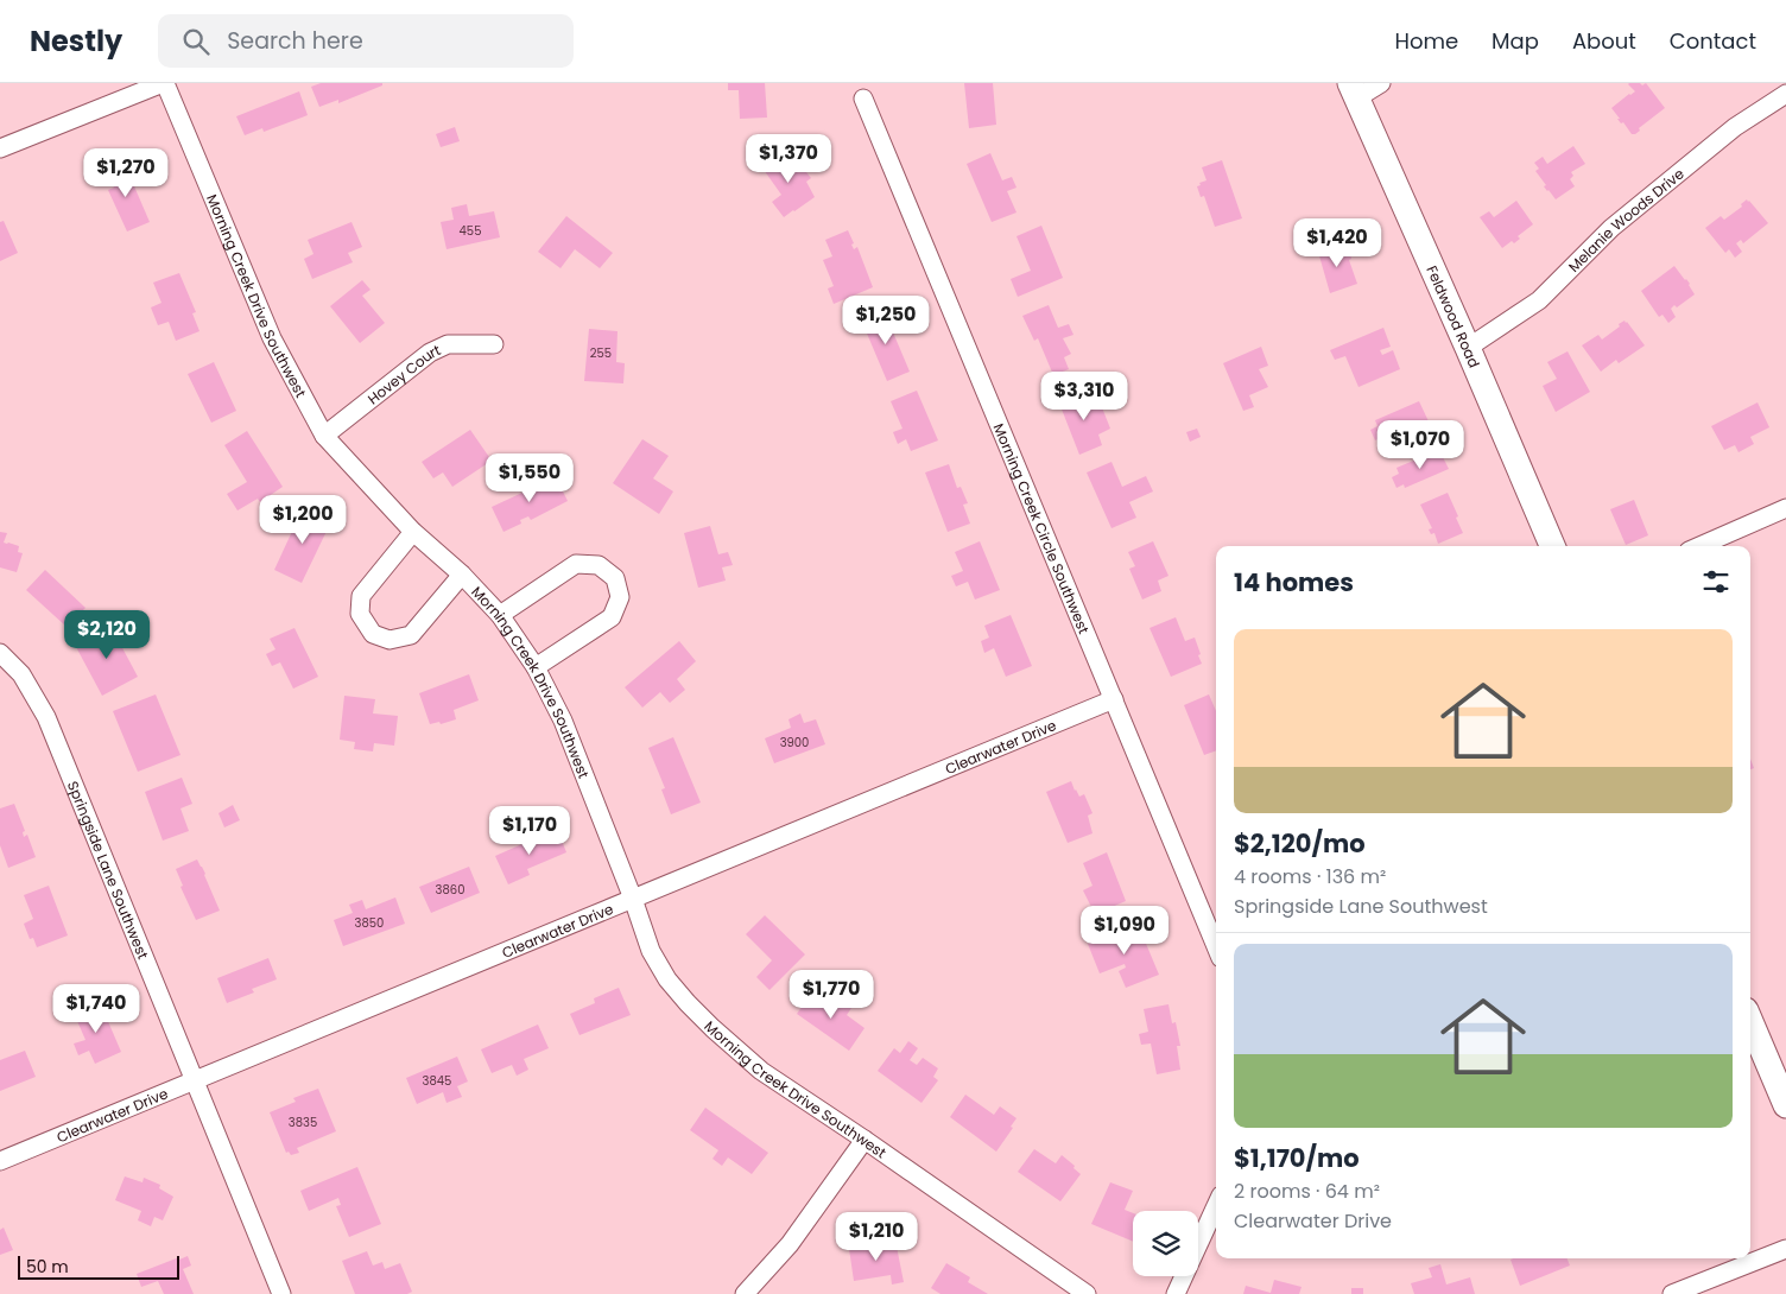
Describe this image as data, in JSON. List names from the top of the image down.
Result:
{
  "streets": {
    "street": [
      "Melanie Woods Drive",
      "Morning Creek Drive Southwest",
      "Feldwood Road",
      "Hovey Court",
      "Morning Creek Circle Southwest",
      "Clearwater Drive",
      "Springside Lane Southwest"
    ]
  },
  "crossings": [
    ["Melanie Woods Drive", "Feldwood Road"],
    ["Morning Creek Drive Southwest", "Hovey Court"],
    ["Morning Creek Drive Southwest", "Clearwater Drive"],
    ["Morning Creek Circle Southwest", "Clearwater Drive"],
    ["Clearwater Drive", "Springside Lane Southwest"]
  ],
  "house_numbers": [
    "455",
    "255",
    "3900",
    "3860",
    "3850",
    "3845",
    "3835"
  ],
  "scale_bar": "50 m",
  "page": {
    "header": "Nestly",
    "search": "Search here",
    "nav": [
      "Home",
      "Map",
      "About",
      "Contact"
    ],
    "price": [
      "$1,370",
      "$1,270",
      "$1,420",
      "$1,250",
      "$3,310",
      "$1,070",
      "$1,550",
      "$1,200",
      "$2,120",
      "$1,170",
      "$1,090",
      "$1,770",
      "$1,740",
      "$1,210"
    ],
    "heading": "14 homes",
    "list": [
      {
        "name": "$2,120/mo",
        "note": "4 rooms · 136 m² · Springside Lane Southwest"
      },
      {
        "name": "$1,170/mo",
        "note": "2 rooms · 64 m² · Clearwater Drive"
      }
    ],
    "scale": "50 m"
  }
}
